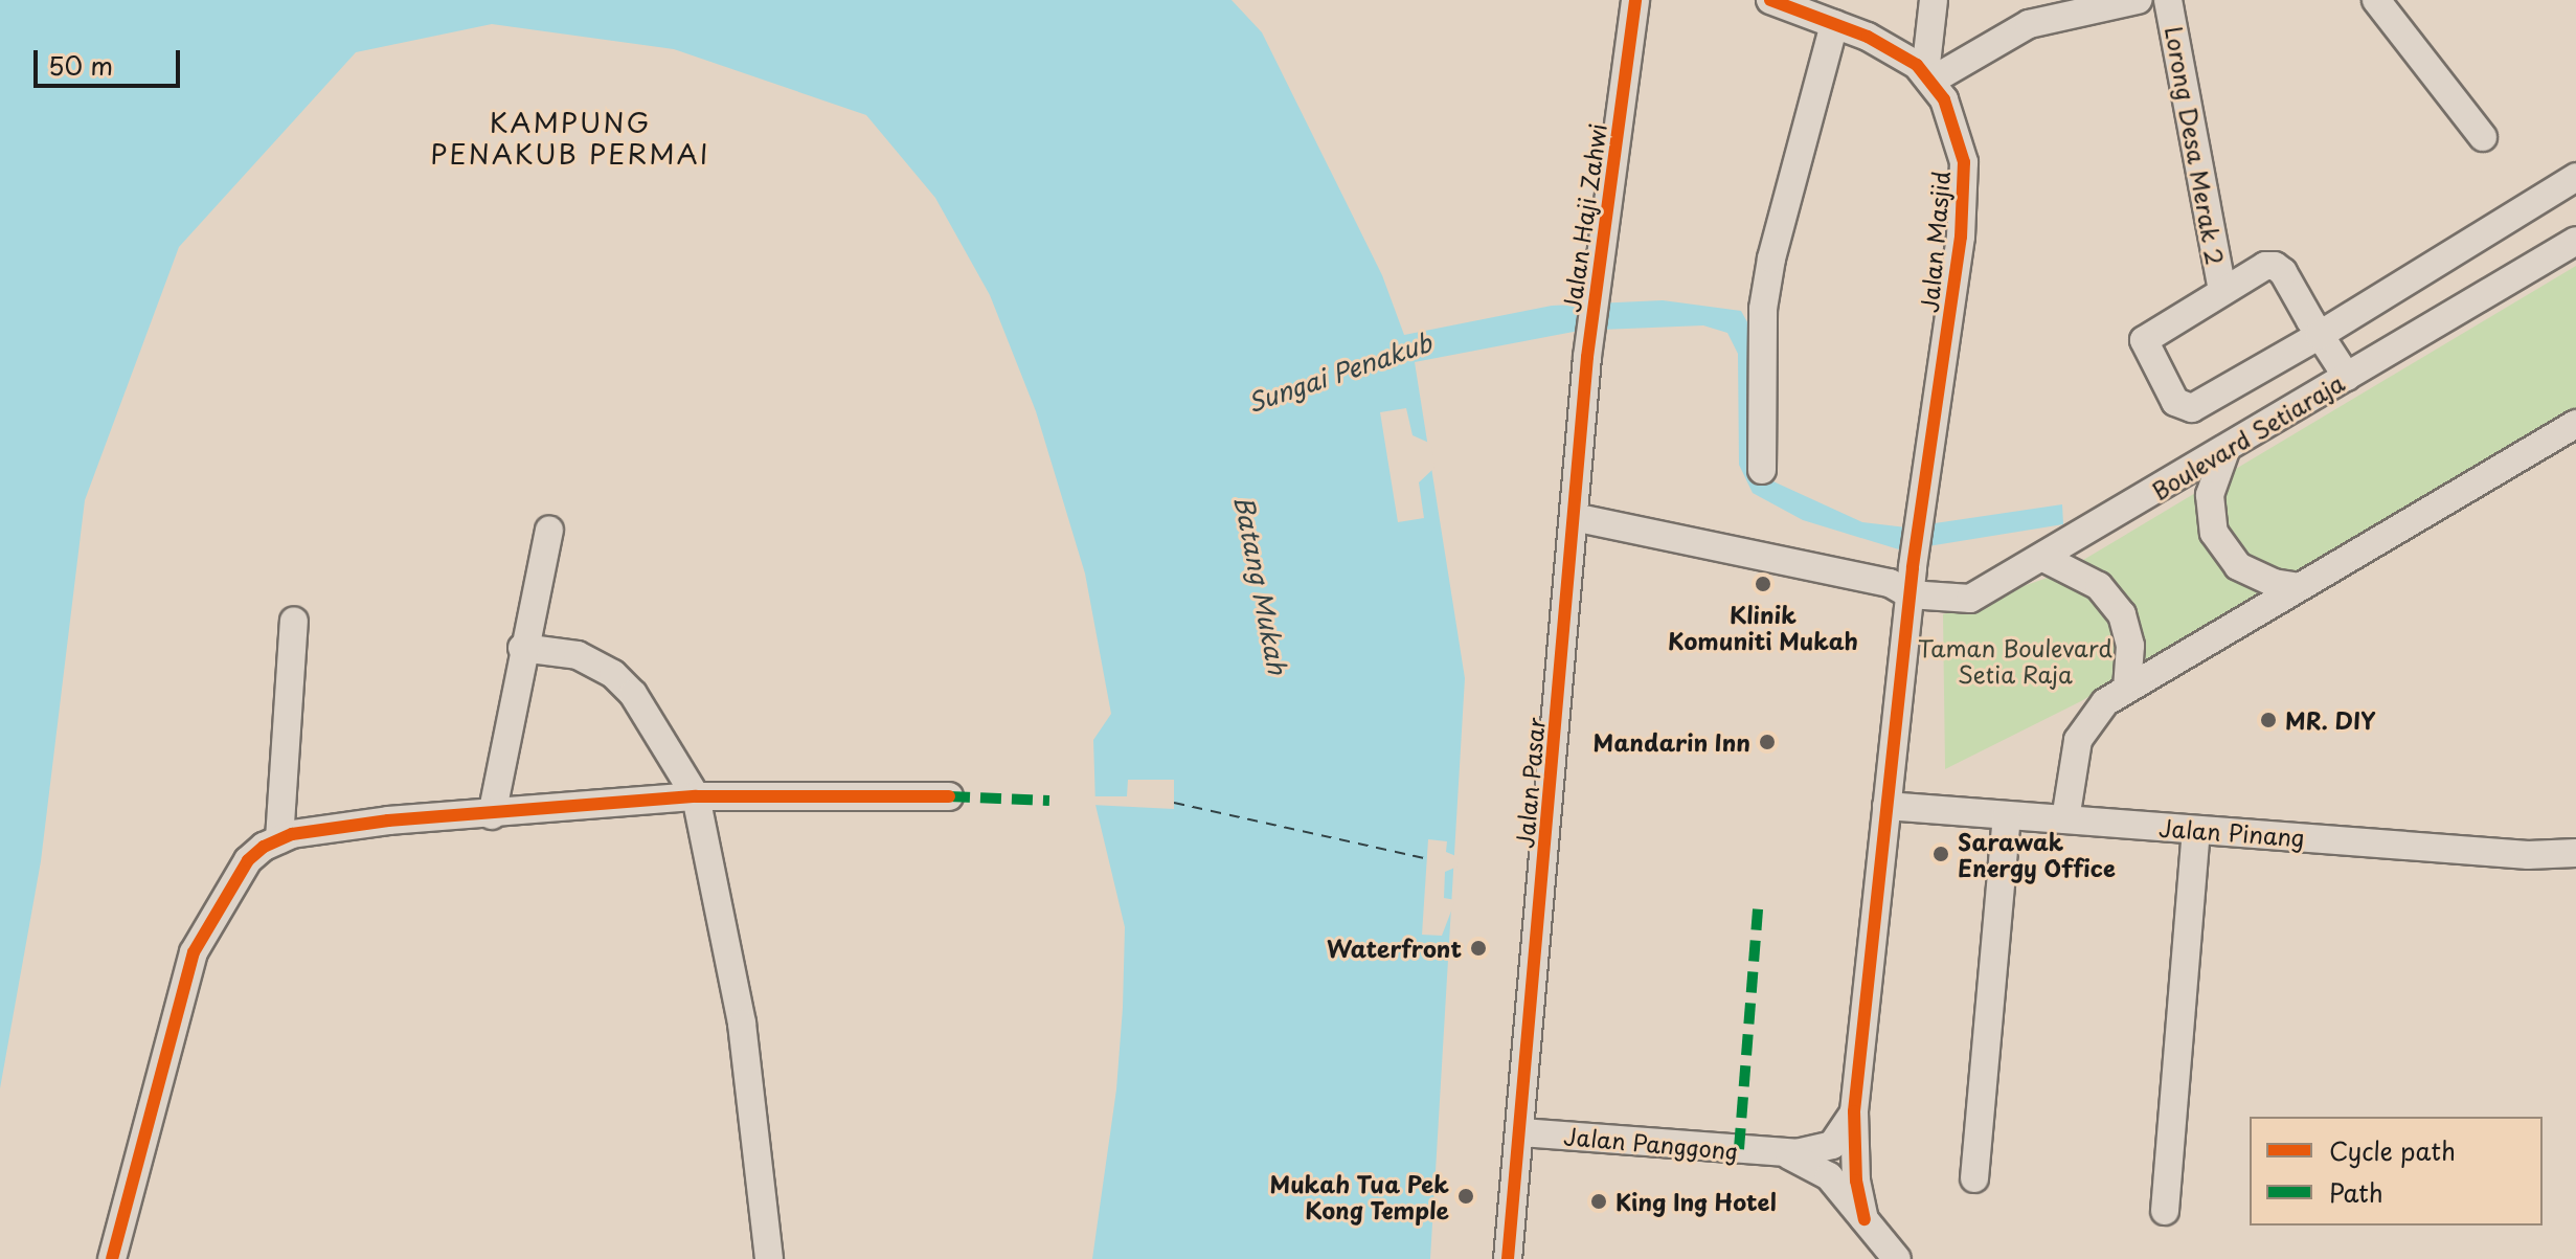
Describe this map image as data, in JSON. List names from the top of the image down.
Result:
{
  "streets": {
    "street": [
      "Lorong Desa Merak 2",
      "Jalan Haji Zahwi",
      "Jalan Masjid",
      "Boulevard Setiaraja",
      "Jalan Pasar",
      "Jalan Pinang",
      "Jalan Panggong"
    ]
  },
  "crossings": [
    ["Jalan Haji Zahwi", "Jalan Pasar"],
    ["Jalan Masjid", "Boulevard Setiaraja"],
    ["Jalan Masjid", "Jalan Pinang"],
    ["Jalan Masjid", "Jalan Panggong"],
    ["Jalan Pasar", "Jalan Panggong"]
  ],
  "districts": ["KAMPUNG PENAKUB PERMAI"],
  "water": ["Sungai Penakub", "Batang Mukah"],
  "parks": ["Taman Boulevard Setia Raja"],
  "places": [
    "Klinik Komuniti Mukah",
    "MR. DIY",
    "Mandarin Inn",
    "Sarawak Energy Office",
    "Waterfront",
    "Mukah Tua Pek Kong Temple",
    "King Ing Hotel"
  ],
  "legend": ["Cycle path", "Path"],
  "scale_bar": "50 m"
}
